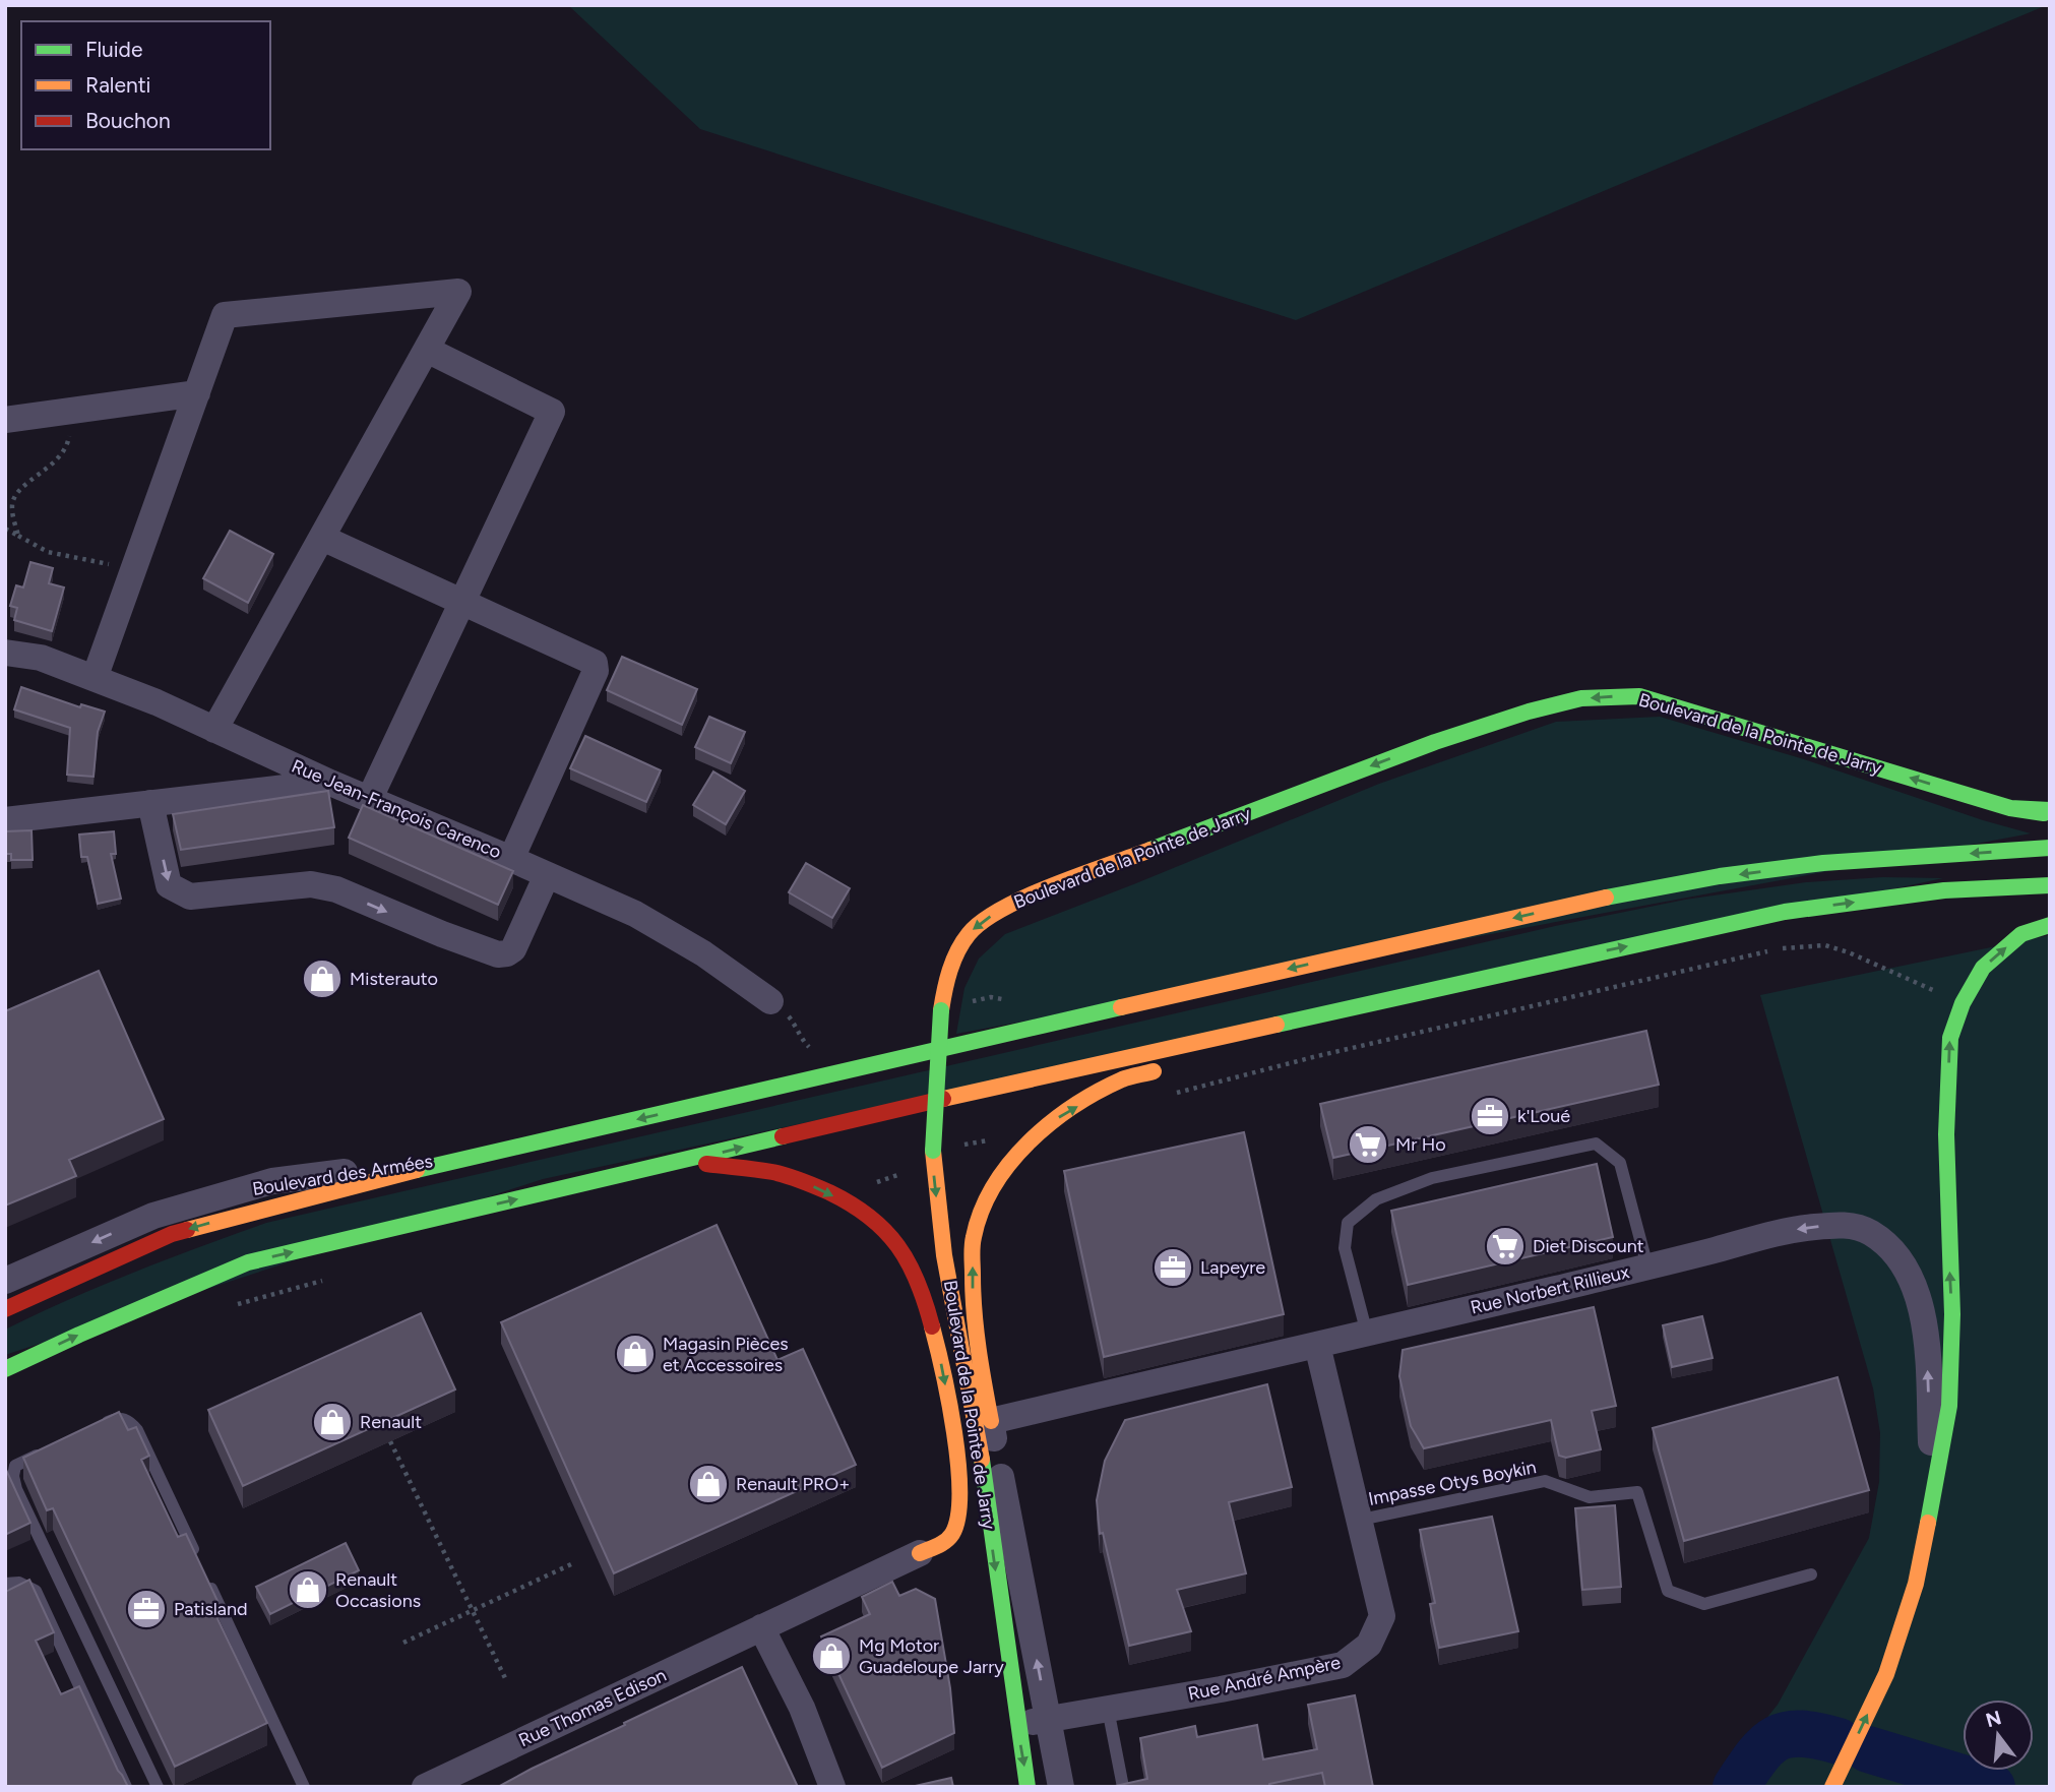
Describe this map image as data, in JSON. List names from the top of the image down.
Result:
{
  "streets": {
    "main road": ["Boulevard de la Pointe de Jarry"],
    "street": [
      "Rue Jean-François Carenco",
      "Boulevard des Armées",
      "Rue Norbert Rillieux",
      "Rue André Ampère",
      "Rue Thomas Edison"
    ],
    "lane": ["Impasse Otys Boykin"]
  },
  "crossings": [
    ["Boulevard de la Pointe de Jarry", "Rue Norbert Rillieux"],
    ["Boulevard de la Pointe de Jarry", "Rue André Ampère"],
    ["Rue Norbert Rillieux", "Rue André Ampère"],
    ["Impasse Otys Boykin", "Rue André Ampère"]
  ],
  "one_way": ["Boulevard des Armées"],
  "places": {
    "shop": [
      "Misterauto",
      "Magasin Pièces et Accessoires",
      "Renault",
      "Renault PRO+",
      "Renault Occasions",
      "Mg Motor Guadeloupe Jarry"
    ],
    "office": ["k'Loué", "Lapeyre", "Patisland"],
    "supermarket": ["Mr Ho", "Diet Discount"]
  },
  "legend": ["Fluide", "Ralenti", "Bouchon"],
  "north": "top"
}
